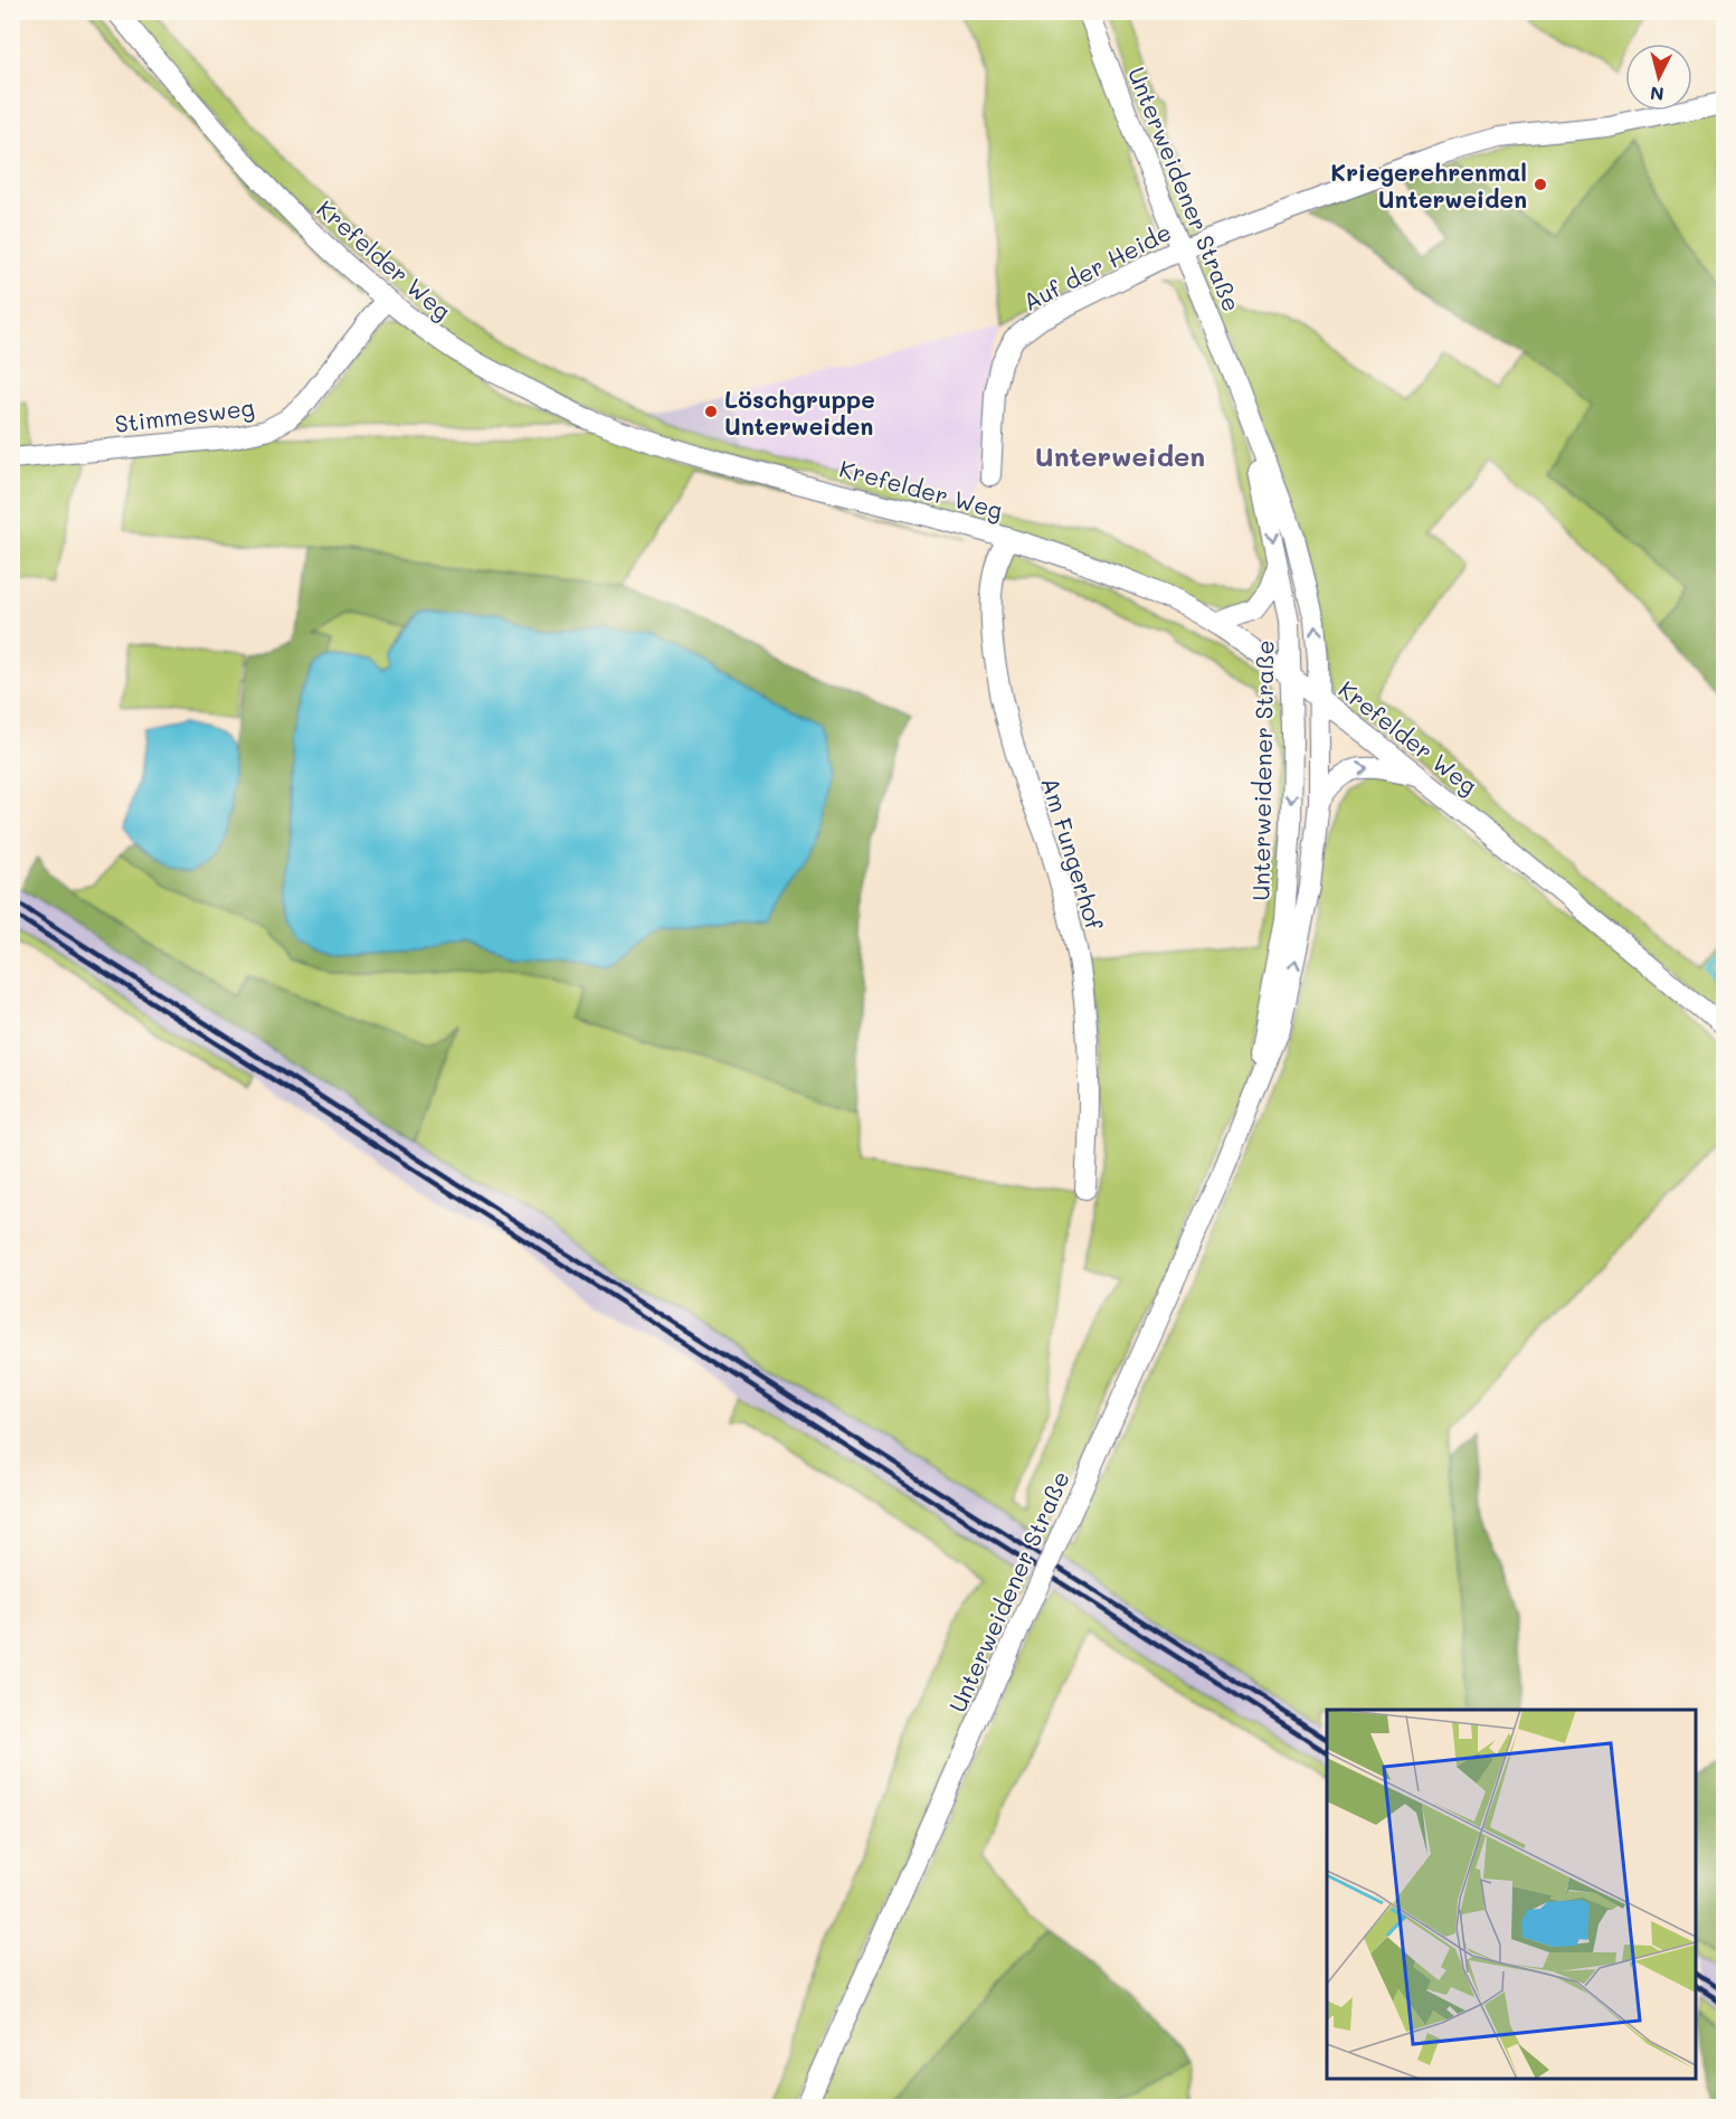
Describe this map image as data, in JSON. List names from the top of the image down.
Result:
{
  "streets": {
    "street": [
      "Unterweidener Straße",
      "Krefelder Weg",
      "Auf der Heide",
      "Stimmesweg",
      "Am Fungerhof"
    ]
  },
  "crossings": [
    ["Unterweidener Straße", "Krefelder Weg"],
    ["Unterweidener Straße", "Auf der Heide"],
    ["Krefelder Weg", "Stimmesweg"],
    ["Krefelder Weg", "Am Fungerhof"]
  ],
  "districts": ["Unterweiden"],
  "places": ["Kriegerehrenmal Unterweiden", "Löschgruppe Unterweiden"],
  "north": "bottom"
}
